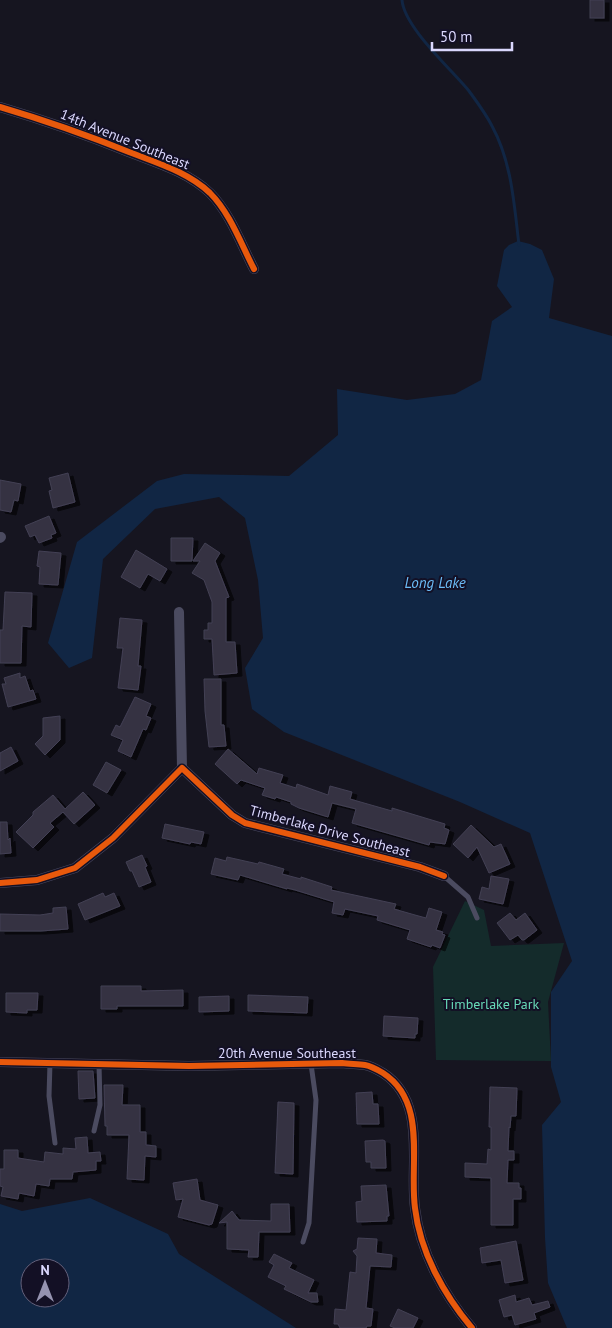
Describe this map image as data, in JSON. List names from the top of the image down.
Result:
{
  "streets": {
    "street": ["14th Avenue Southeast", "Timberlake Drive Southeast", "20th Avenue Southeast"]
  },
  "water": ["Long Lake"],
  "parks": ["Timberlake Park"],
  "scale_bar": "50 m",
  "north": "top"
}
